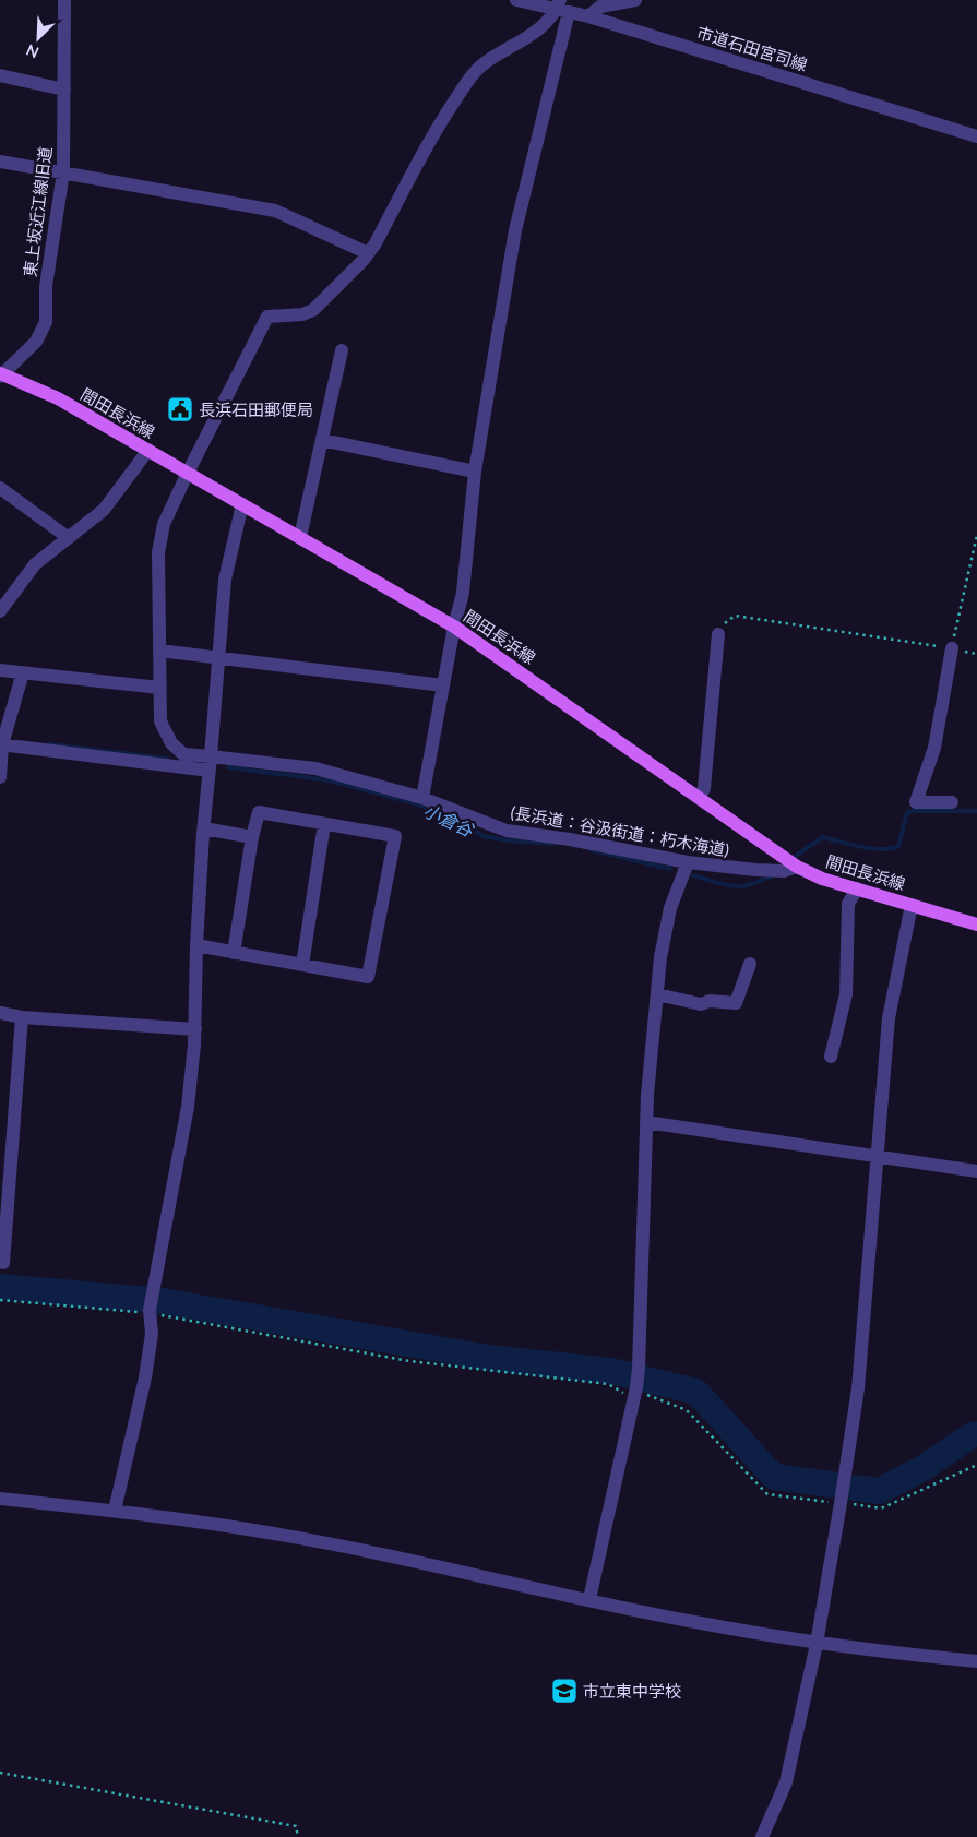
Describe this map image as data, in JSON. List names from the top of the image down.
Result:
{
  "streets": {
    "main road": ["間田長浜線"],
    "street": ["市道石田宮司線", "東上坂近江線旧道", "(長浜道：谷汲街道：朽木海道)"]
  },
  "crossings": [
    ["東上坂近江線旧道", "間田長浜線"],
    ["間田長浜線", "(長浜道：谷汲街道：朽木海道)"]
  ],
  "water": ["小倉谷"],
  "places": {
    "public building": ["長浜石田郵便局"],
    "school or university": ["市立東中学校"]
  },
  "north": "bottom left"
}
